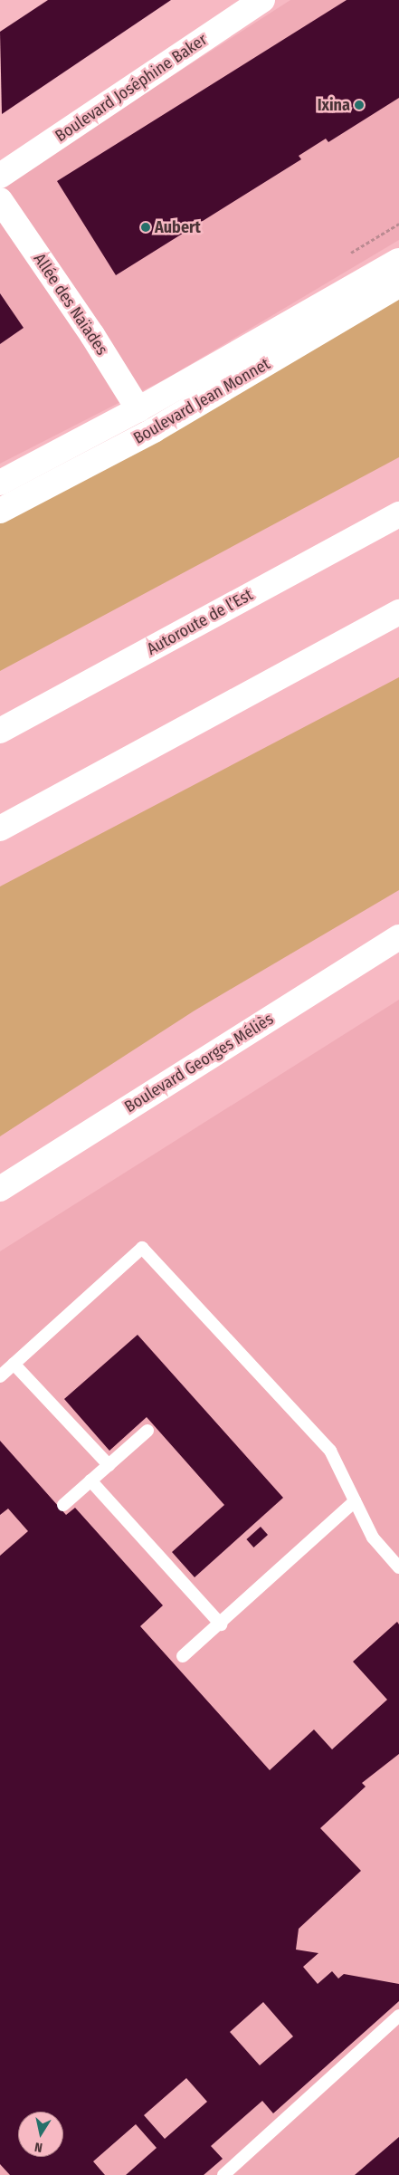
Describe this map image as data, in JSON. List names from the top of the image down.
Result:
{
  "streets": {
    "main road": [
      "Boulevard Joséphine Baker",
      "Allée des Naïades",
      "Boulevard Jean Monnet",
      "Autoroute de l’Est",
      "Boulevard Georges Méliès"
    ]
  },
  "crossings": [
    ["Allée des Naïades", "Boulevard Jean Monnet"]
  ],
  "places": ["Ixina", "Aubert"],
  "north": "bottom"
}
